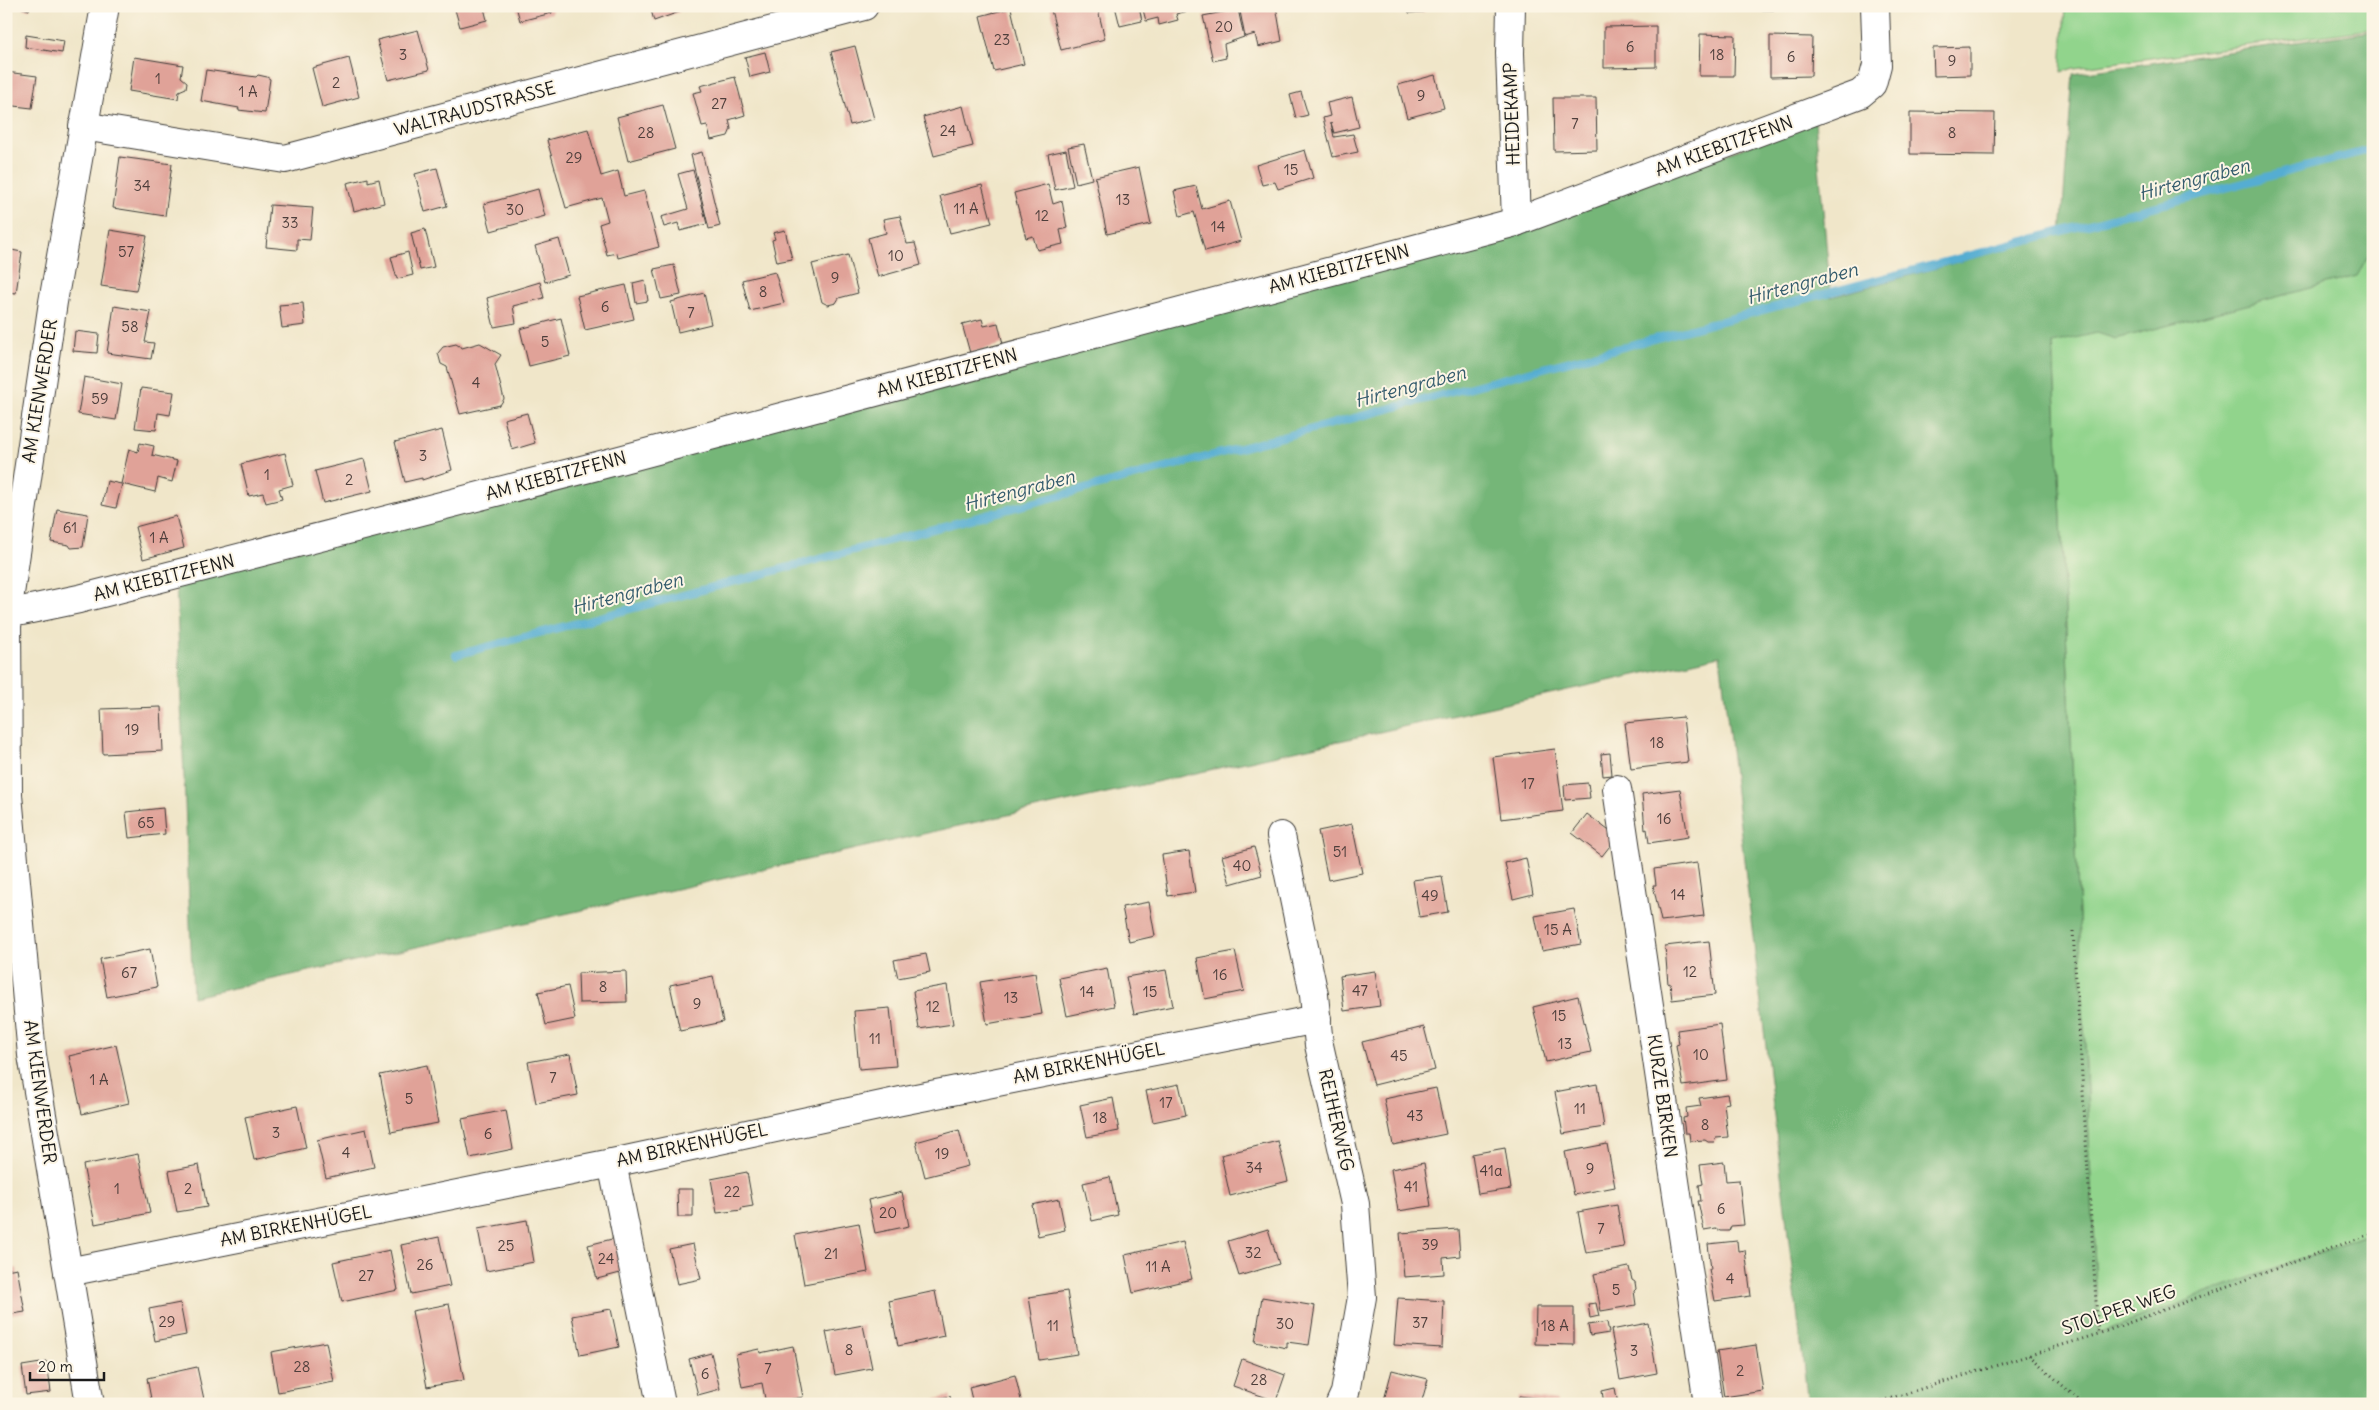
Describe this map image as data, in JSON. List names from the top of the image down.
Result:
{
  "streets": {
    "street": [
      "WALTRAUDSTRASSE",
      "HEIDEKAMP",
      "AM KIEBITZFENN",
      "AM KIENWERDER",
      "AM BIRKENHÜGEL",
      "KURZE BIRKEN",
      "REIHERWEG"
    ],
    "path": ["STOLPER WEG"]
  },
  "crossings": [
    ["WALTRAUDSTRASSE", "AM KIENWERDER"],
    ["HEIDEKAMP", "AM KIEBITZFENN"],
    ["AM KIEBITZFENN", "AM KIENWERDER"],
    ["AM KIENWERDER", "AM BIRKENHÜGEL"],
    ["AM BIRKENHÜGEL", "REIHERWEG"]
  ],
  "water": ["Hirtengraben"],
  "house_numbers": [
    "20",
    "23",
    "6",
    "3",
    "18",
    "6",
    "9",
    "1",
    "2",
    "1 A",
    "9",
    "27",
    "7",
    "24",
    "28",
    "8",
    "29",
    "15",
    "34",
    "13",
    "11 A",
    "30",
    "12",
    "33",
    "14",
    "57",
    "10",
    "9",
    "8",
    "6",
    "7",
    "58",
    "5",
    "4",
    "59",
    "3",
    "1",
    "2",
    "61",
    "1 A",
    "19",
    "18",
    "17",
    "16",
    "65",
    "51",
    "40",
    "14",
    "49",
    "15 A",
    "12",
    "67",
    "16",
    "8",
    "47",
    "14",
    "15",
    "13",
    "9",
    "12",
    "15",
    "11",
    "13",
    "10",
    "45",
    "7",
    "1 A",
    "5",
    "17",
    "11",
    "43",
    "18",
    "8",
    "3",
    "6",
    "4",
    "19",
    "34",
    "9",
    "41a",
    "41",
    "1",
    "2",
    "22",
    "6",
    "20",
    "7",
    "39",
    "25",
    "32",
    "21",
    "24",
    "26",
    "11 A",
    "27",
    "4",
    "5",
    "29",
    "37",
    "30",
    "11",
    "18 A",
    "8",
    "3",
    "28",
    "7",
    "2",
    "6",
    "28"
  ],
  "scale_bar": "20 m"
}
